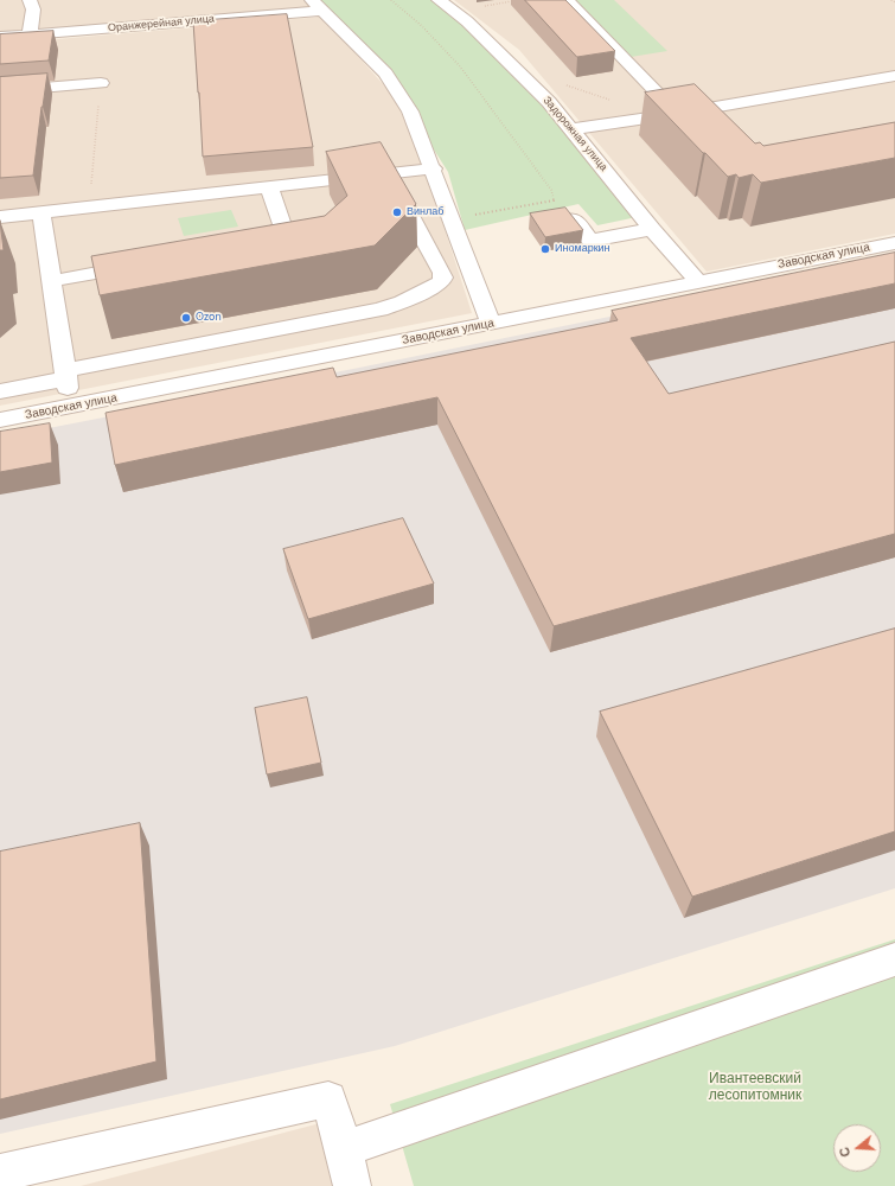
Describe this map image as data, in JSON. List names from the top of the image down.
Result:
{
  "streets": {
    "street": ["Оранжерейная улица", "Задорожная улица", "Заводская улица"]
  },
  "crossings": [
    ["Задорожная улица", "Заводская улица"]
  ],
  "parks": ["Ивантеевский лесопитомник"],
  "places": ["Винлаб", "Иномаркин", "Ozon"],
  "north": "left"
}
